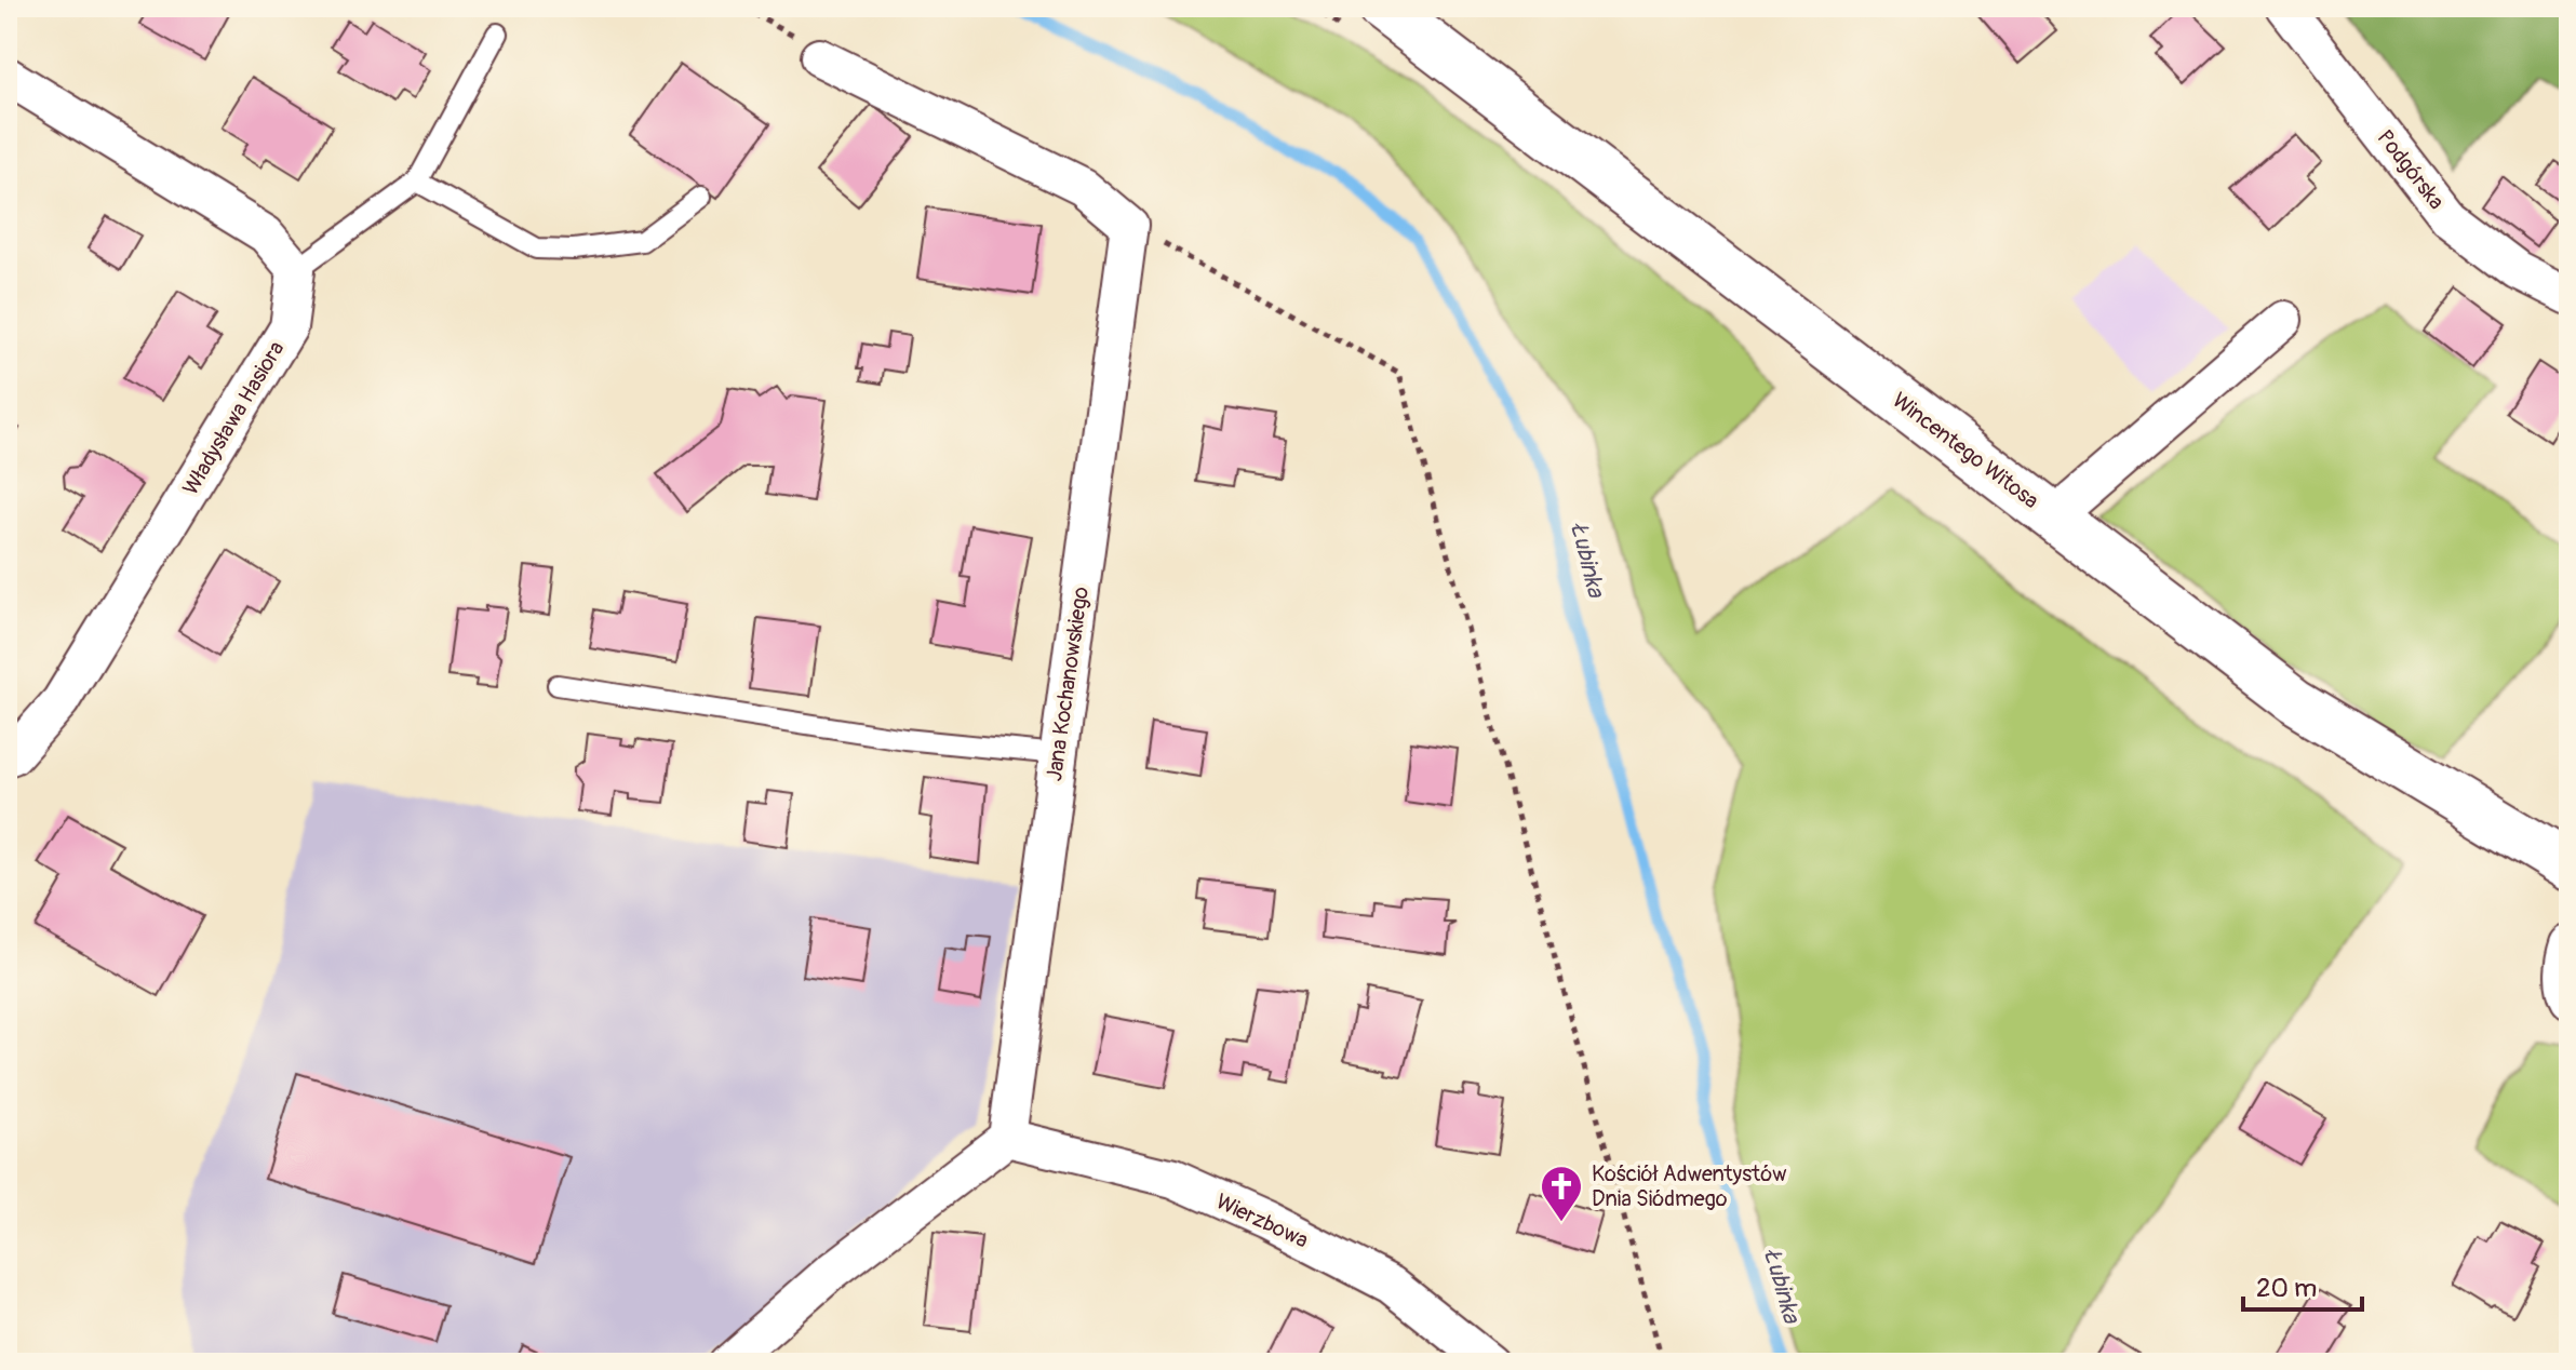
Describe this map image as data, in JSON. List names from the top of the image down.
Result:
{
  "streets": {
    "main road": ["Wincentego Witosa"],
    "street": [
      "Podgórska",
      "Władysława Hasiora",
      "Jana Kochanowskiego",
      "Wierzbowa"
    ]
  },
  "crossings": [
    ["Jana Kochanowskiego", "Wierzbowa"]
  ],
  "water": ["Łubinka"],
  "places": {
    "church": ["Kościół Adwentystów Dnia Siódmego"]
  },
  "scale_bar": "20 m"
}
